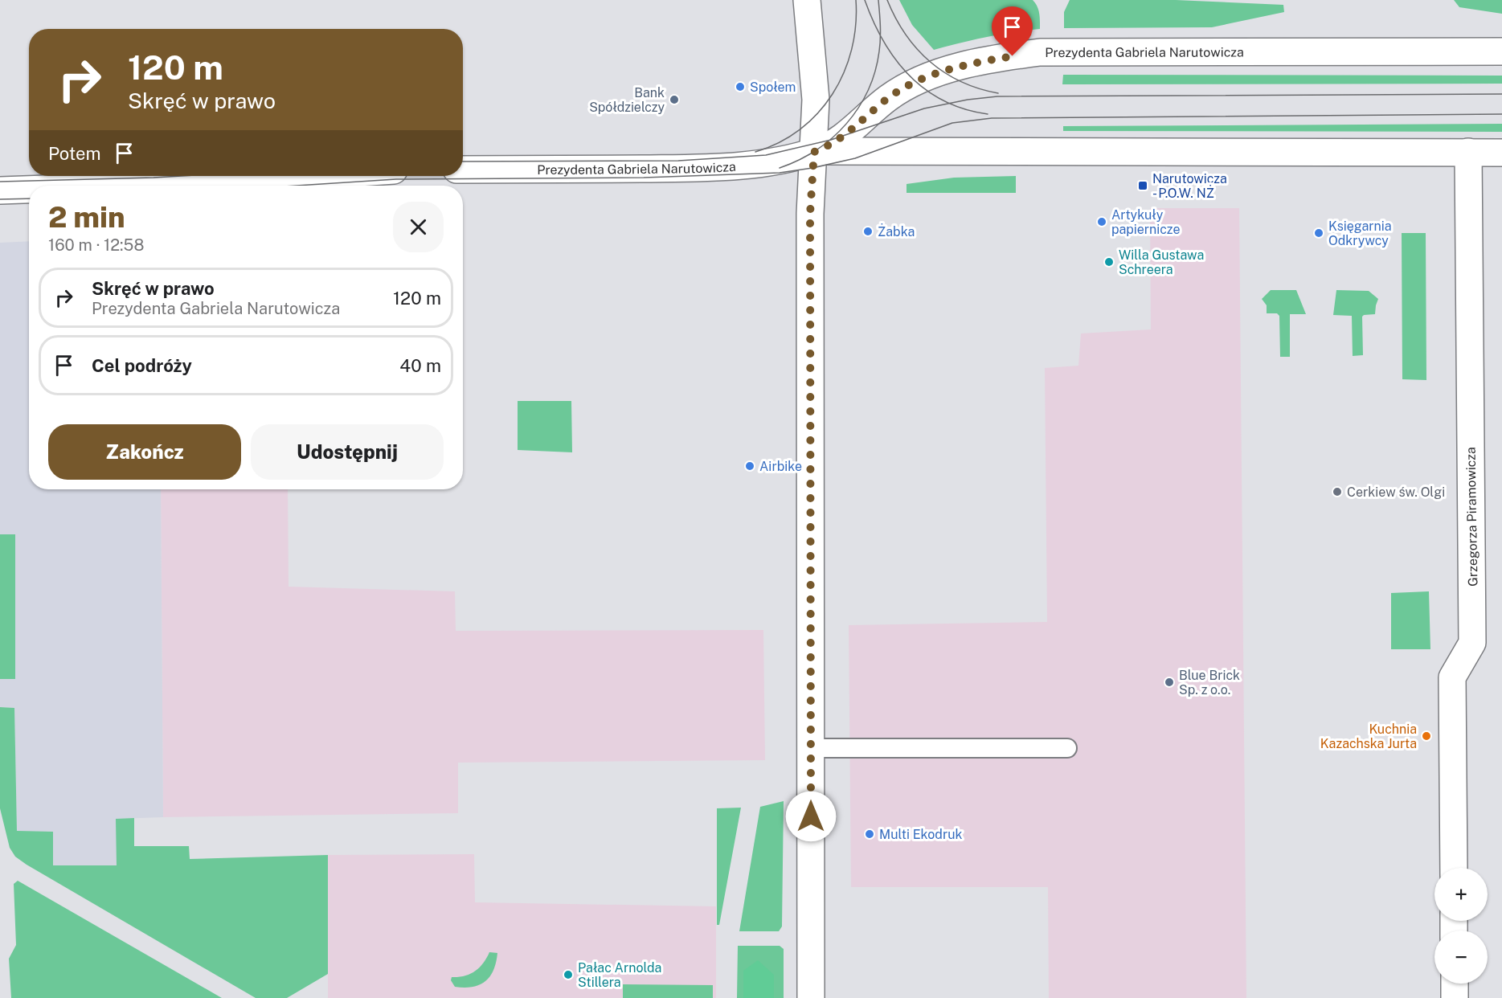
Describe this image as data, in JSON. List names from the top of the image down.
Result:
{
  "streets": {
    "street": ["Prezydenta Gabriela Narutowicza", "Grzegorza Piramowicza"]
  },
  "crossings": [
    ["Prezydenta Gabriela Narutowicza", "Grzegorza Piramowicza"]
  ],
  "places": {
    "other": [
      "Społem",
      "Bank Spółdzielczy",
      "Artykuły papiernicze",
      "Żabka",
      "Księgarnia Odkrywcy",
      "Willa Gustawa Schreera",
      "Airbike",
      "Cerkiew św. Olgi",
      "Blue Brick Sp. z o.o.",
      "Kuchnia Kazachska Jurta",
      "Multi Ekodruk",
      "Pałac Arnolda Stillera"
    ],
    "transit": ["Narutowicza - P.O.W. NŻ"]
  },
  "page": {
    "turn": ["120 m", "Skręć w prawo"],
    "then": "Potem",
    "heading": ["2 min", "160 m · 12:58"],
    "list": [
      {
        "name": "Skręć w prawo",
        "note": "Prezydenta Gabriela Narutowicza",
        "value": "120 m"
      },
      {
        "name": "Cel podróży",
        "value": "40 m"
      }
    ],
    "buttons": ["Zakończ", "Udostępnij"],
    "map_buttons": ["+", "−"]
  }
}
